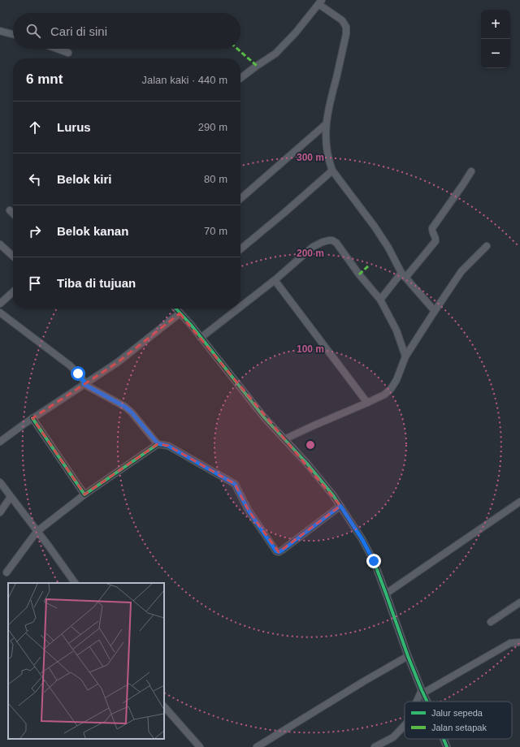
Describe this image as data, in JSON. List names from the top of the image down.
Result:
{
  "legend": ["Jalur sepeda", "Jalan setapak"],
  "page": {
    "map_buttons": ["+", "−"],
    "search": "Cari di sini",
    "heading": ["6 mnt", "Jalan kaki · 440 m"],
    "list": [
      ["Lurus", "290 m"],
      ["Belok kiri", "80 m"],
      ["Belok kanan", "70 m"],
      "Tiba di tujuan"
    ]
  },
  "rings": ["300 m", "200 m", "100 m"]
}
